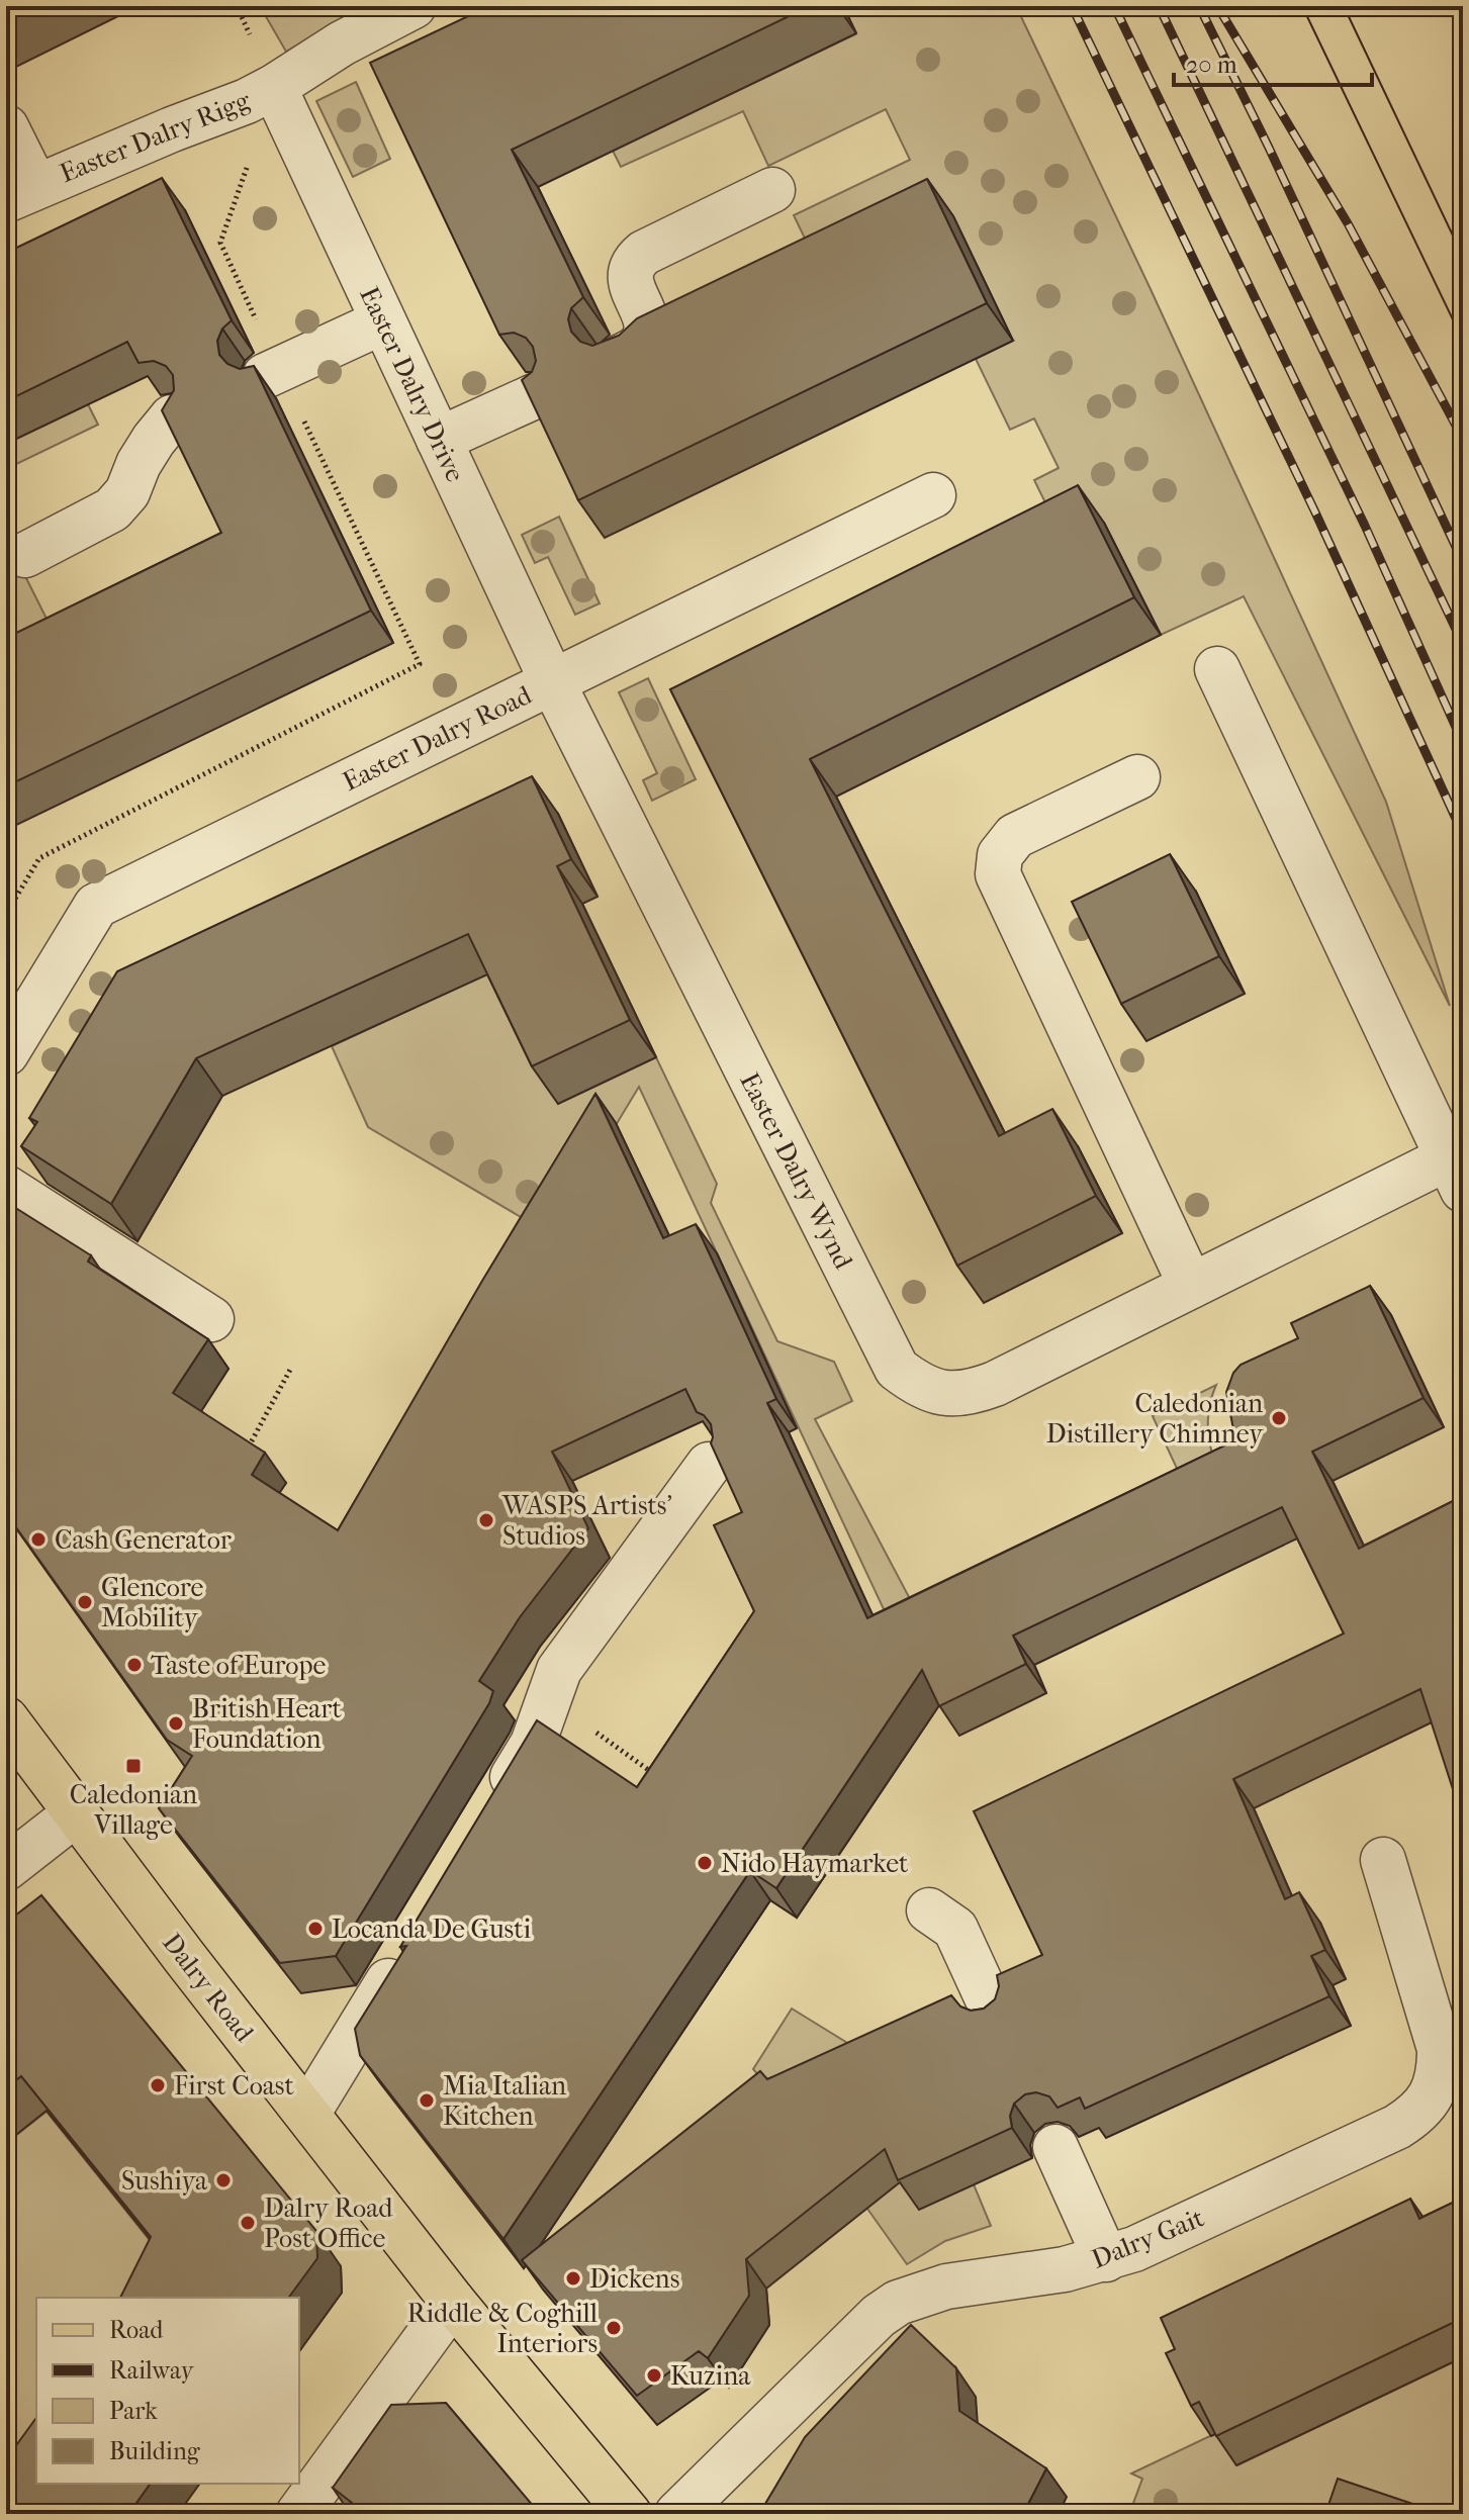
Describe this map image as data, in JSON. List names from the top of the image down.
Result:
{
  "streets": {
    "main road": ["Dalry Road"],
    "street": [
      "Easter Dalry Rigg",
      "Easter Dalry Drive",
      "Easter Dalry Road",
      "Easter Dalry Wynd",
      "Dalry Gait"
    ]
  },
  "crossings": [
    ["Easter Dalry Rigg", "Easter Dalry Drive"],
    ["Easter Dalry Drive", "Easter Dalry Road"],
    ["Easter Dalry Drive", "Easter Dalry Wynd"],
    ["Easter Dalry Road", "Easter Dalry Wynd"]
  ],
  "places": {
    "other": [
      "Caledonian Distillery Chimney",
      "WASPS Artists' Studios",
      "Cash Generator",
      "Glencore Mobility",
      "Taste of Europe",
      "British Heart Foundation",
      "Nido Haymarket",
      "Locanda De Gusti",
      "First Coast",
      "Mia Italian Kitchen",
      "Sushiya",
      "Dalry Road Post Office",
      "Dickens",
      "Riddle & Coghill Interiors",
      "Kuzina"
    ],
    "transit": ["Caledonian Village"]
  },
  "legend": [
    "Road",
    "Railway",
    "Park",
    "Building"
  ],
  "scale_bar": "20 m"
}
